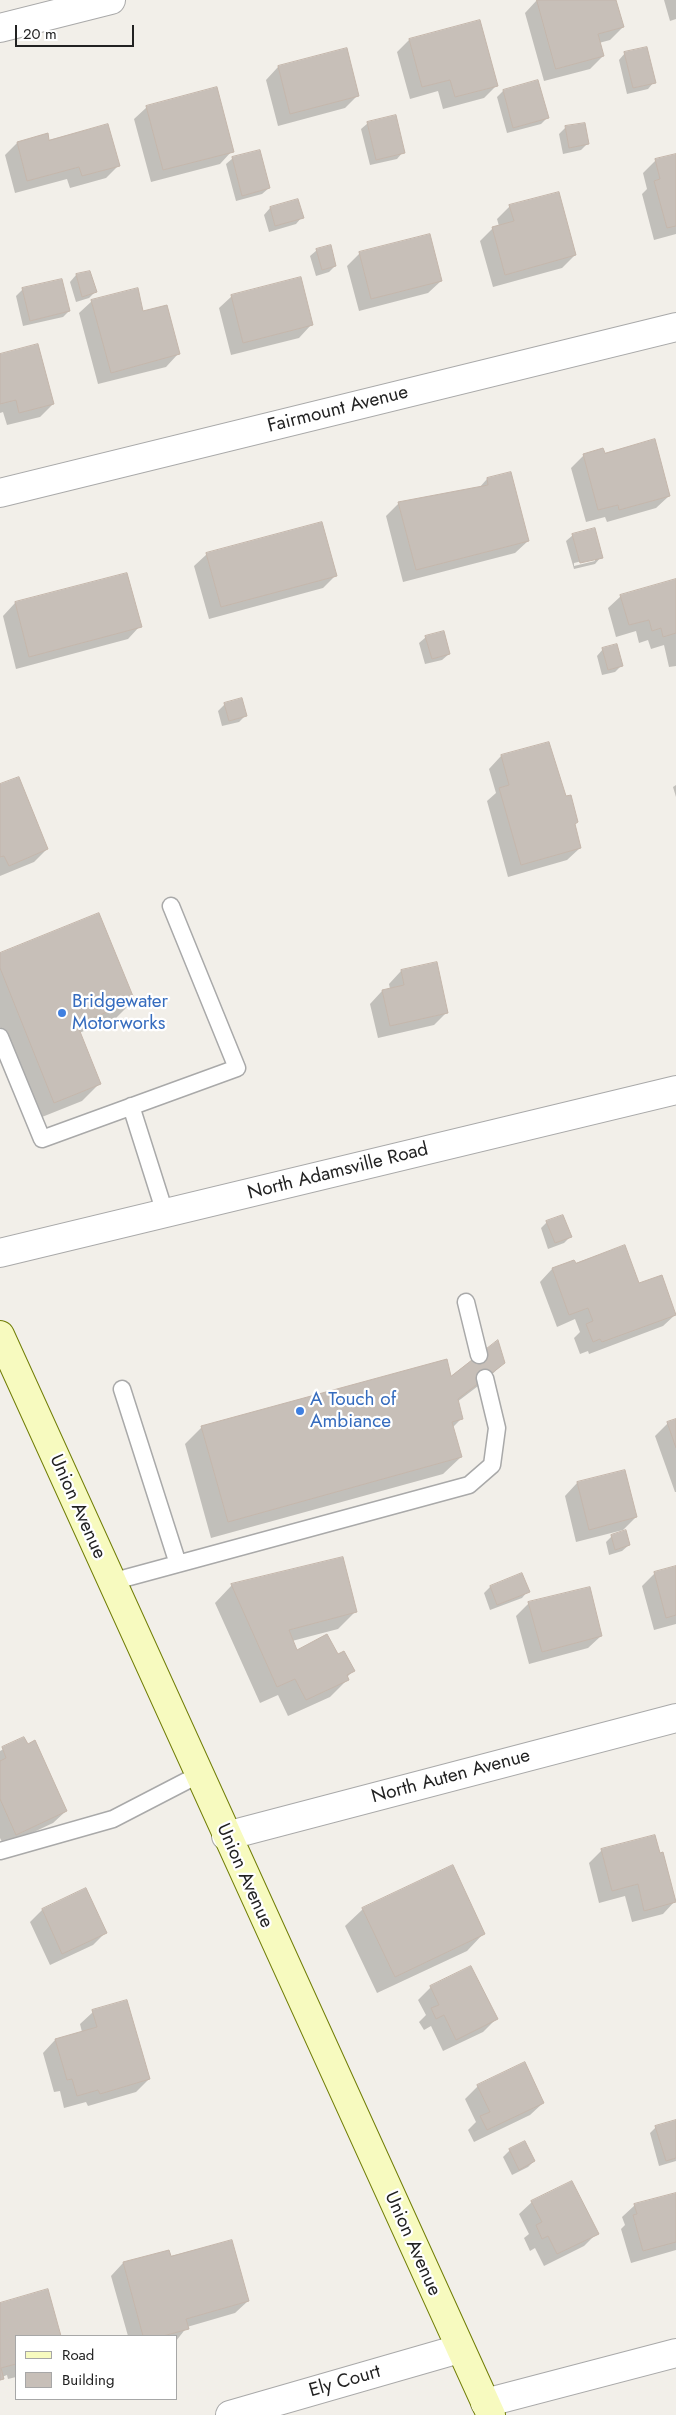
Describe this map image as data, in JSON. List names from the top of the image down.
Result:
{
  "streets": {
    "street": [
      "Fairmount Avenue",
      "North Adamsville Road",
      "Union Avenue",
      "North Auten Avenue",
      "Ely Court"
    ]
  },
  "crossings": [
    ["Union Avenue", "North Auten Avenue"],
    ["Union Avenue", "Ely Court"]
  ],
  "places": ["Bridgewater Motorworks", "A Touch of Ambiance"],
  "legend": ["Road", "Building"],
  "scale_bar": "20 m"
}
